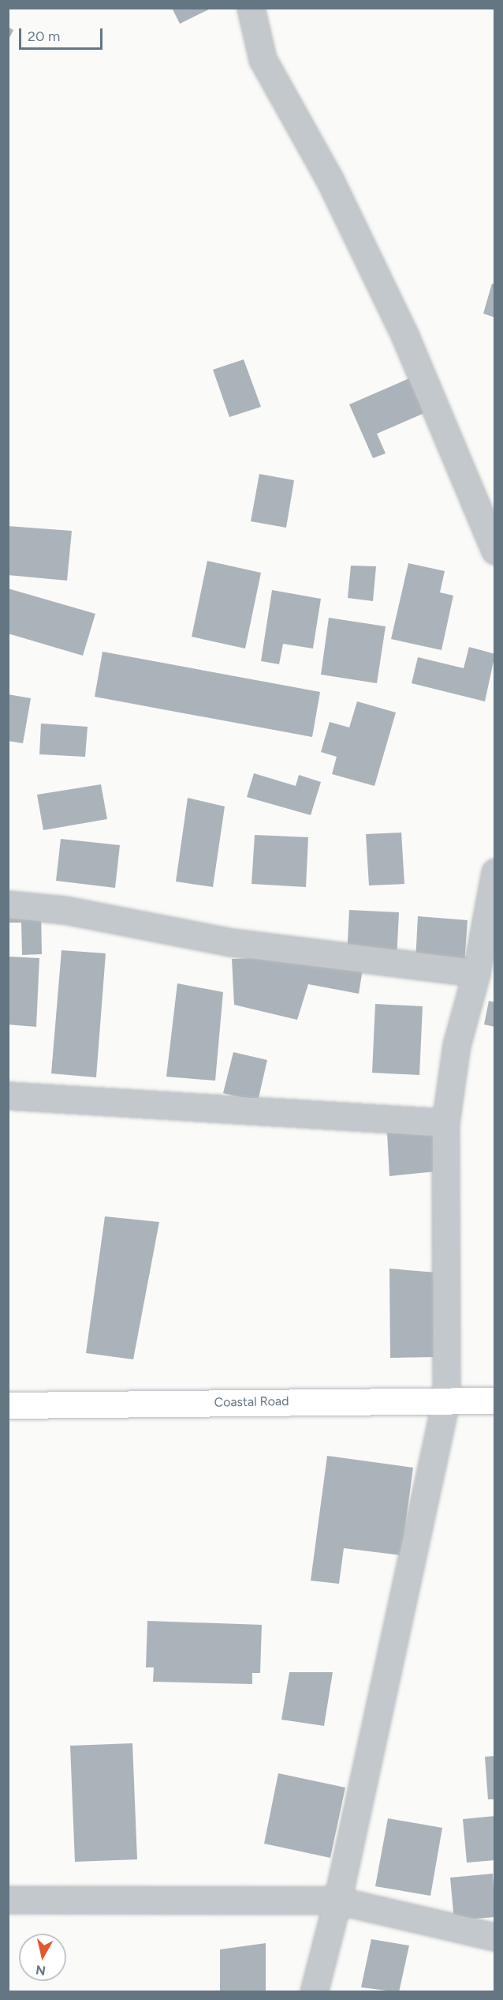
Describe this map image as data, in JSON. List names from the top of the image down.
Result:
{
  "streets": {
    "main road": ["Coastal Road"]
  },
  "scale_bar": "20 m",
  "north": "bottom"
}
